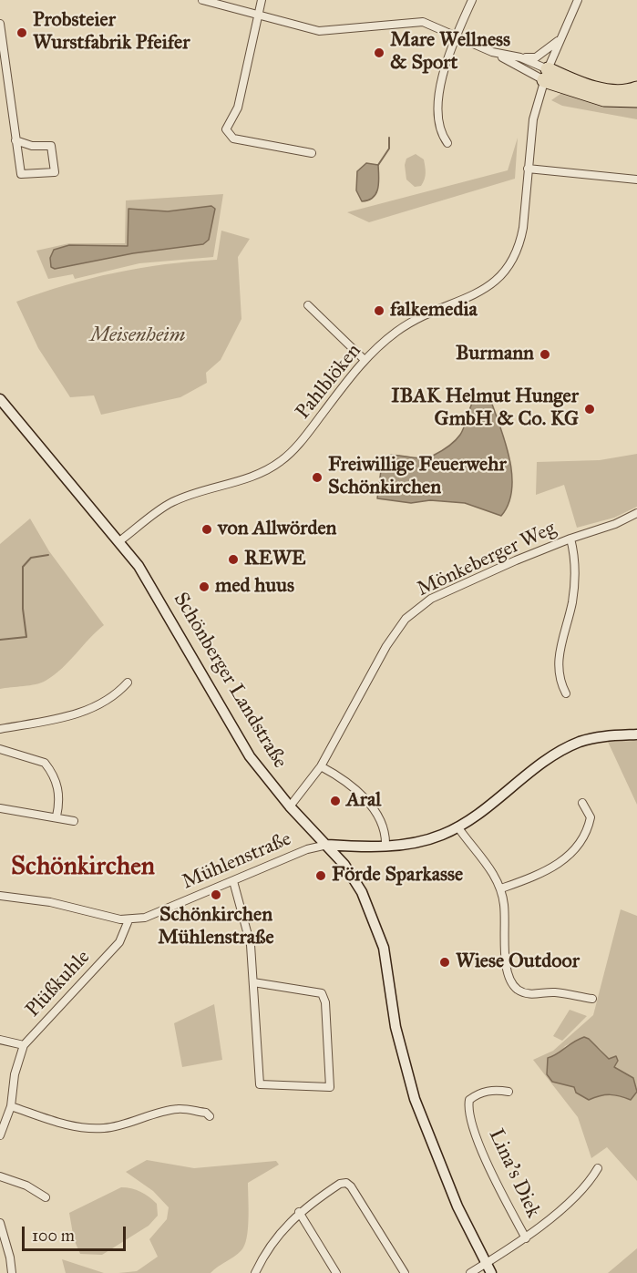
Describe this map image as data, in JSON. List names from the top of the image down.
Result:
{
  "streets": {
    "main road": ["Schönberger Landstraße"],
    "street": [
      "Pahlblöken",
      "Mönkeberger Weg",
      "Mühlenstraße",
      "Plüßkuhle",
      "Lina's Diek"
    ]
  },
  "crossings": [
    ["Pahlblöken", "Schönberger Landstraße"],
    ["Mönkeberger Weg", "Schönberger Landstraße"],
    ["Schönberger Landstraße", "Mühlenstraße"],
    ["Mühlenstraße", "Plüßkuhle"]
  ],
  "districts": ["Schönkirchen"],
  "parks": ["Meisenheim"],
  "places": [
    "Probsteier Wurstfabrik Pfeifer",
    "Mare Wellness & Sport",
    "falkemedia",
    "Burmann",
    "IBAK Helmut Hunger GmbH & Co. KG",
    "Freiwillige Feuerwehr Schönkirchen",
    "von Allwörden",
    "REWE",
    "med huus",
    "Aral",
    "Förde Sparkasse",
    "Schönkirchen Mühlenstraße",
    "Wiese Outdoor"
  ],
  "scale_bar": "100 m"
}
